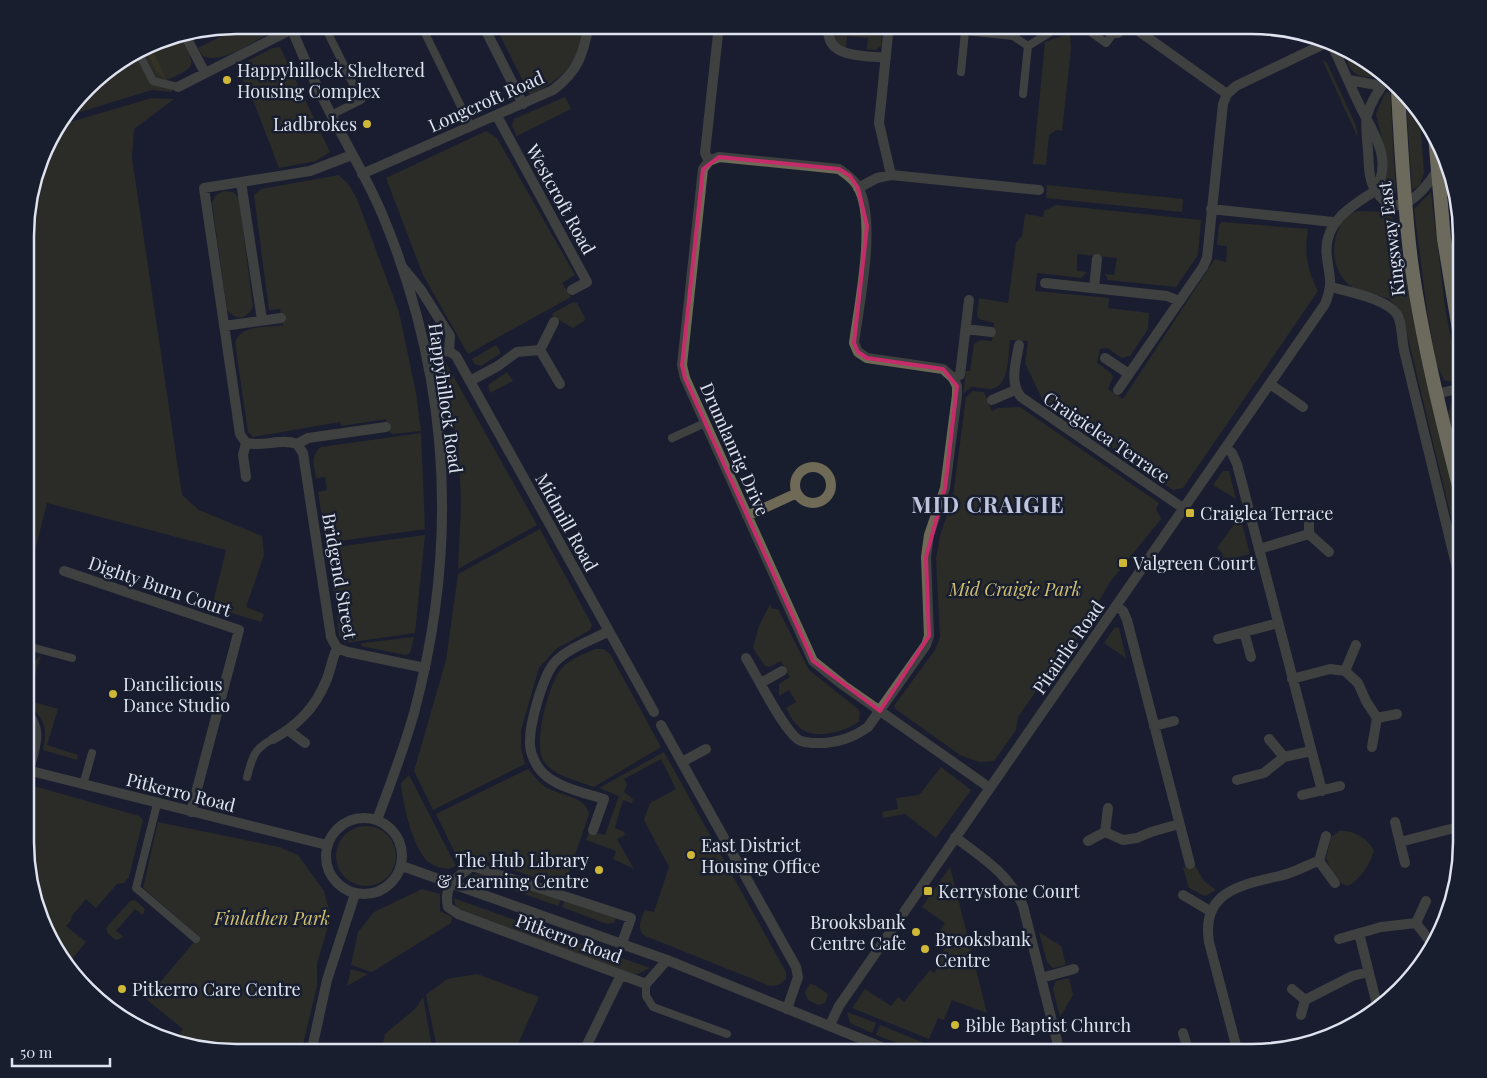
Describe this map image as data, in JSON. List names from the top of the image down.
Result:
{
  "streets": {
    "highway": ["Kingsway East"],
    "street": [
      "Longcroft Road",
      "Westcroft Road",
      "Happyhillock Road",
      "Craigielea Terrace",
      "Drumlanrig Drive",
      "Midmill Road",
      "Bridgend Street",
      "Dighty Burn Court",
      "Pitairlie Road",
      "Pitkerro Road"
    ]
  },
  "crossings": [
    ["Longcroft Road", "Westcroft Road"],
    ["Longcroft Road", "Happyhillock Road"],
    ["Kingsway East", "Pitairlie Road"],
    ["Happyhillock Road", "Midmill Road"],
    ["Happyhillock Road", "Pitkerro Road"],
    ["Craigielea Terrace", "Pitairlie Road"],
    ["Drumlanrig Drive", "Pitairlie Road"],
    ["Dighty Burn Court", "Pitkerro Road"],
    ["Pitairlie Road", "Pitkerro Road"]
  ],
  "districts": ["MID CRAIGIE"],
  "parks": ["Mid Craigie Park", "Finlathen Park"],
  "places": {
    "other": [
      "Happyhillock Sheltered Housing Complex",
      "Ladbrokes",
      "Dancilicious Dance Studio",
      "East District Housing Office",
      "The Hub Library & Learning Centre",
      "Brooksbank Centre Cafe",
      "Brooksbank Centre",
      "Pitkerro Care Centre",
      "Bible Baptist Church"
    ],
    "transit": ["Craiglea Terrace", "Valgreen Court", "Kerrystone Court"]
  },
  "scale_bar": "50 m"
}
